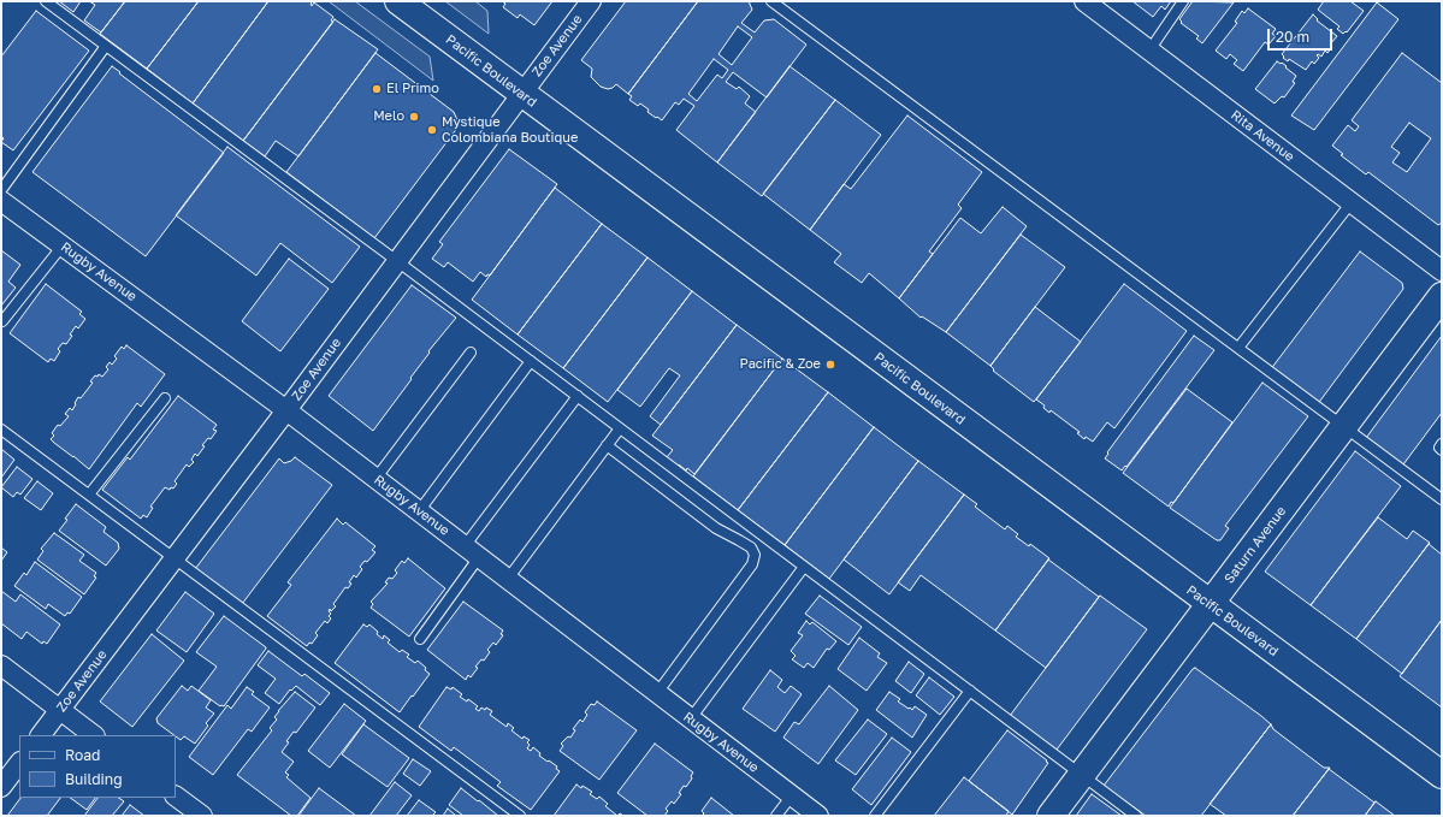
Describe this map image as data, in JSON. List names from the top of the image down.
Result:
{
  "streets": {
    "main road": ["Pacific Boulevard", "Saturn Avenue"],
    "street": ["Zoe Avenue", "Rita Avenue", "Rugby Avenue"]
  },
  "crossings": [
    ["Zoe Avenue", "Pacific Boulevard"],
    ["Zoe Avenue", "Rugby Avenue"],
    ["Pacific Boulevard", "Saturn Avenue"]
  ],
  "places": [
    "El Primo",
    "Melo",
    "Mystique Colombiana Boutique",
    "Pacific & Zoe"
  ],
  "legend": ["Road", "Building"],
  "scale_bar": "20 m"
}
